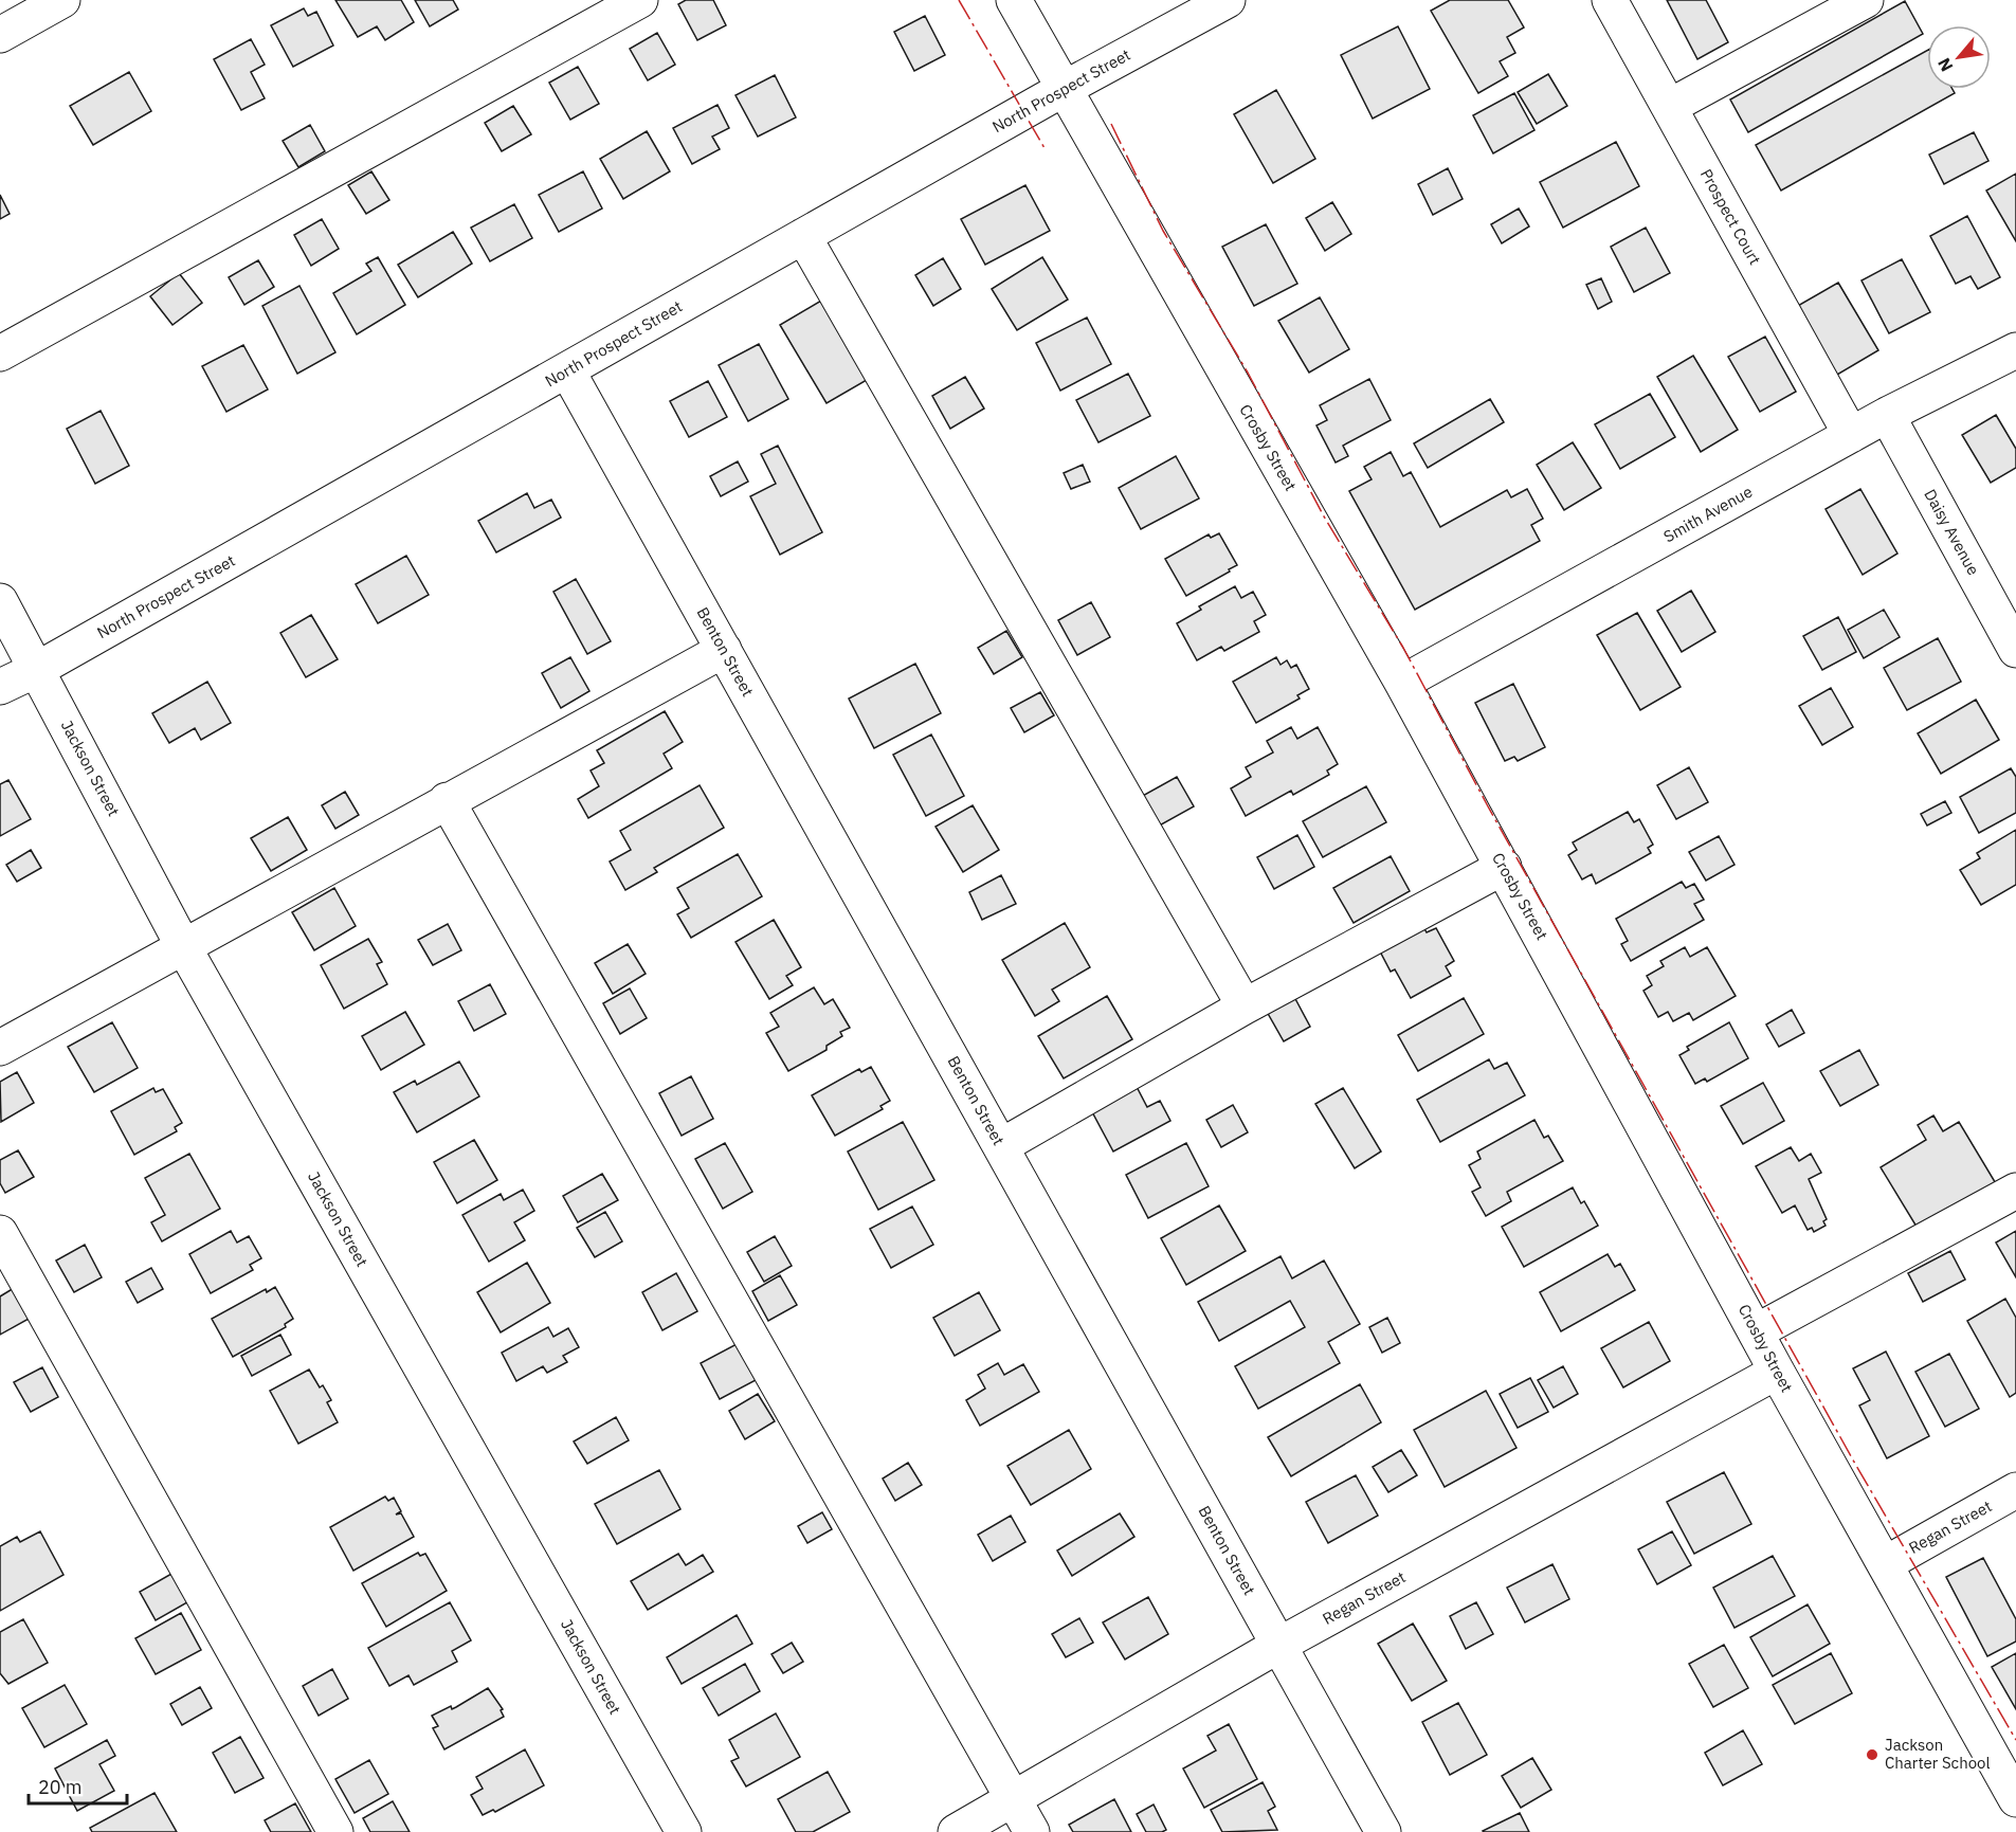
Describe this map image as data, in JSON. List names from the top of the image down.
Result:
{
  "streets": {
    "street": [
      "North Prospect Street",
      "Prospect Court",
      "Crosby Street",
      "Smith Avenue",
      "Daisy Avenue",
      "Benton Street",
      "Jackson Street",
      "Regan Street"
    ]
  },
  "crossings": [
    ["North Prospect Street", "Crosby Street"],
    ["North Prospect Street", "Benton Street"],
    ["North Prospect Street", "Jackson Street"],
    ["Prospect Court", "Smith Avenue"],
    ["Crosby Street", "Smith Avenue"],
    ["Crosby Street", "Regan Street"],
    ["Smith Avenue", "Daisy Avenue"],
    ["Benton Street", "Regan Street"]
  ],
  "places": ["Jackson Charter School"],
  "scale_bar": "20 m",
  "north": "bottom left"
}
